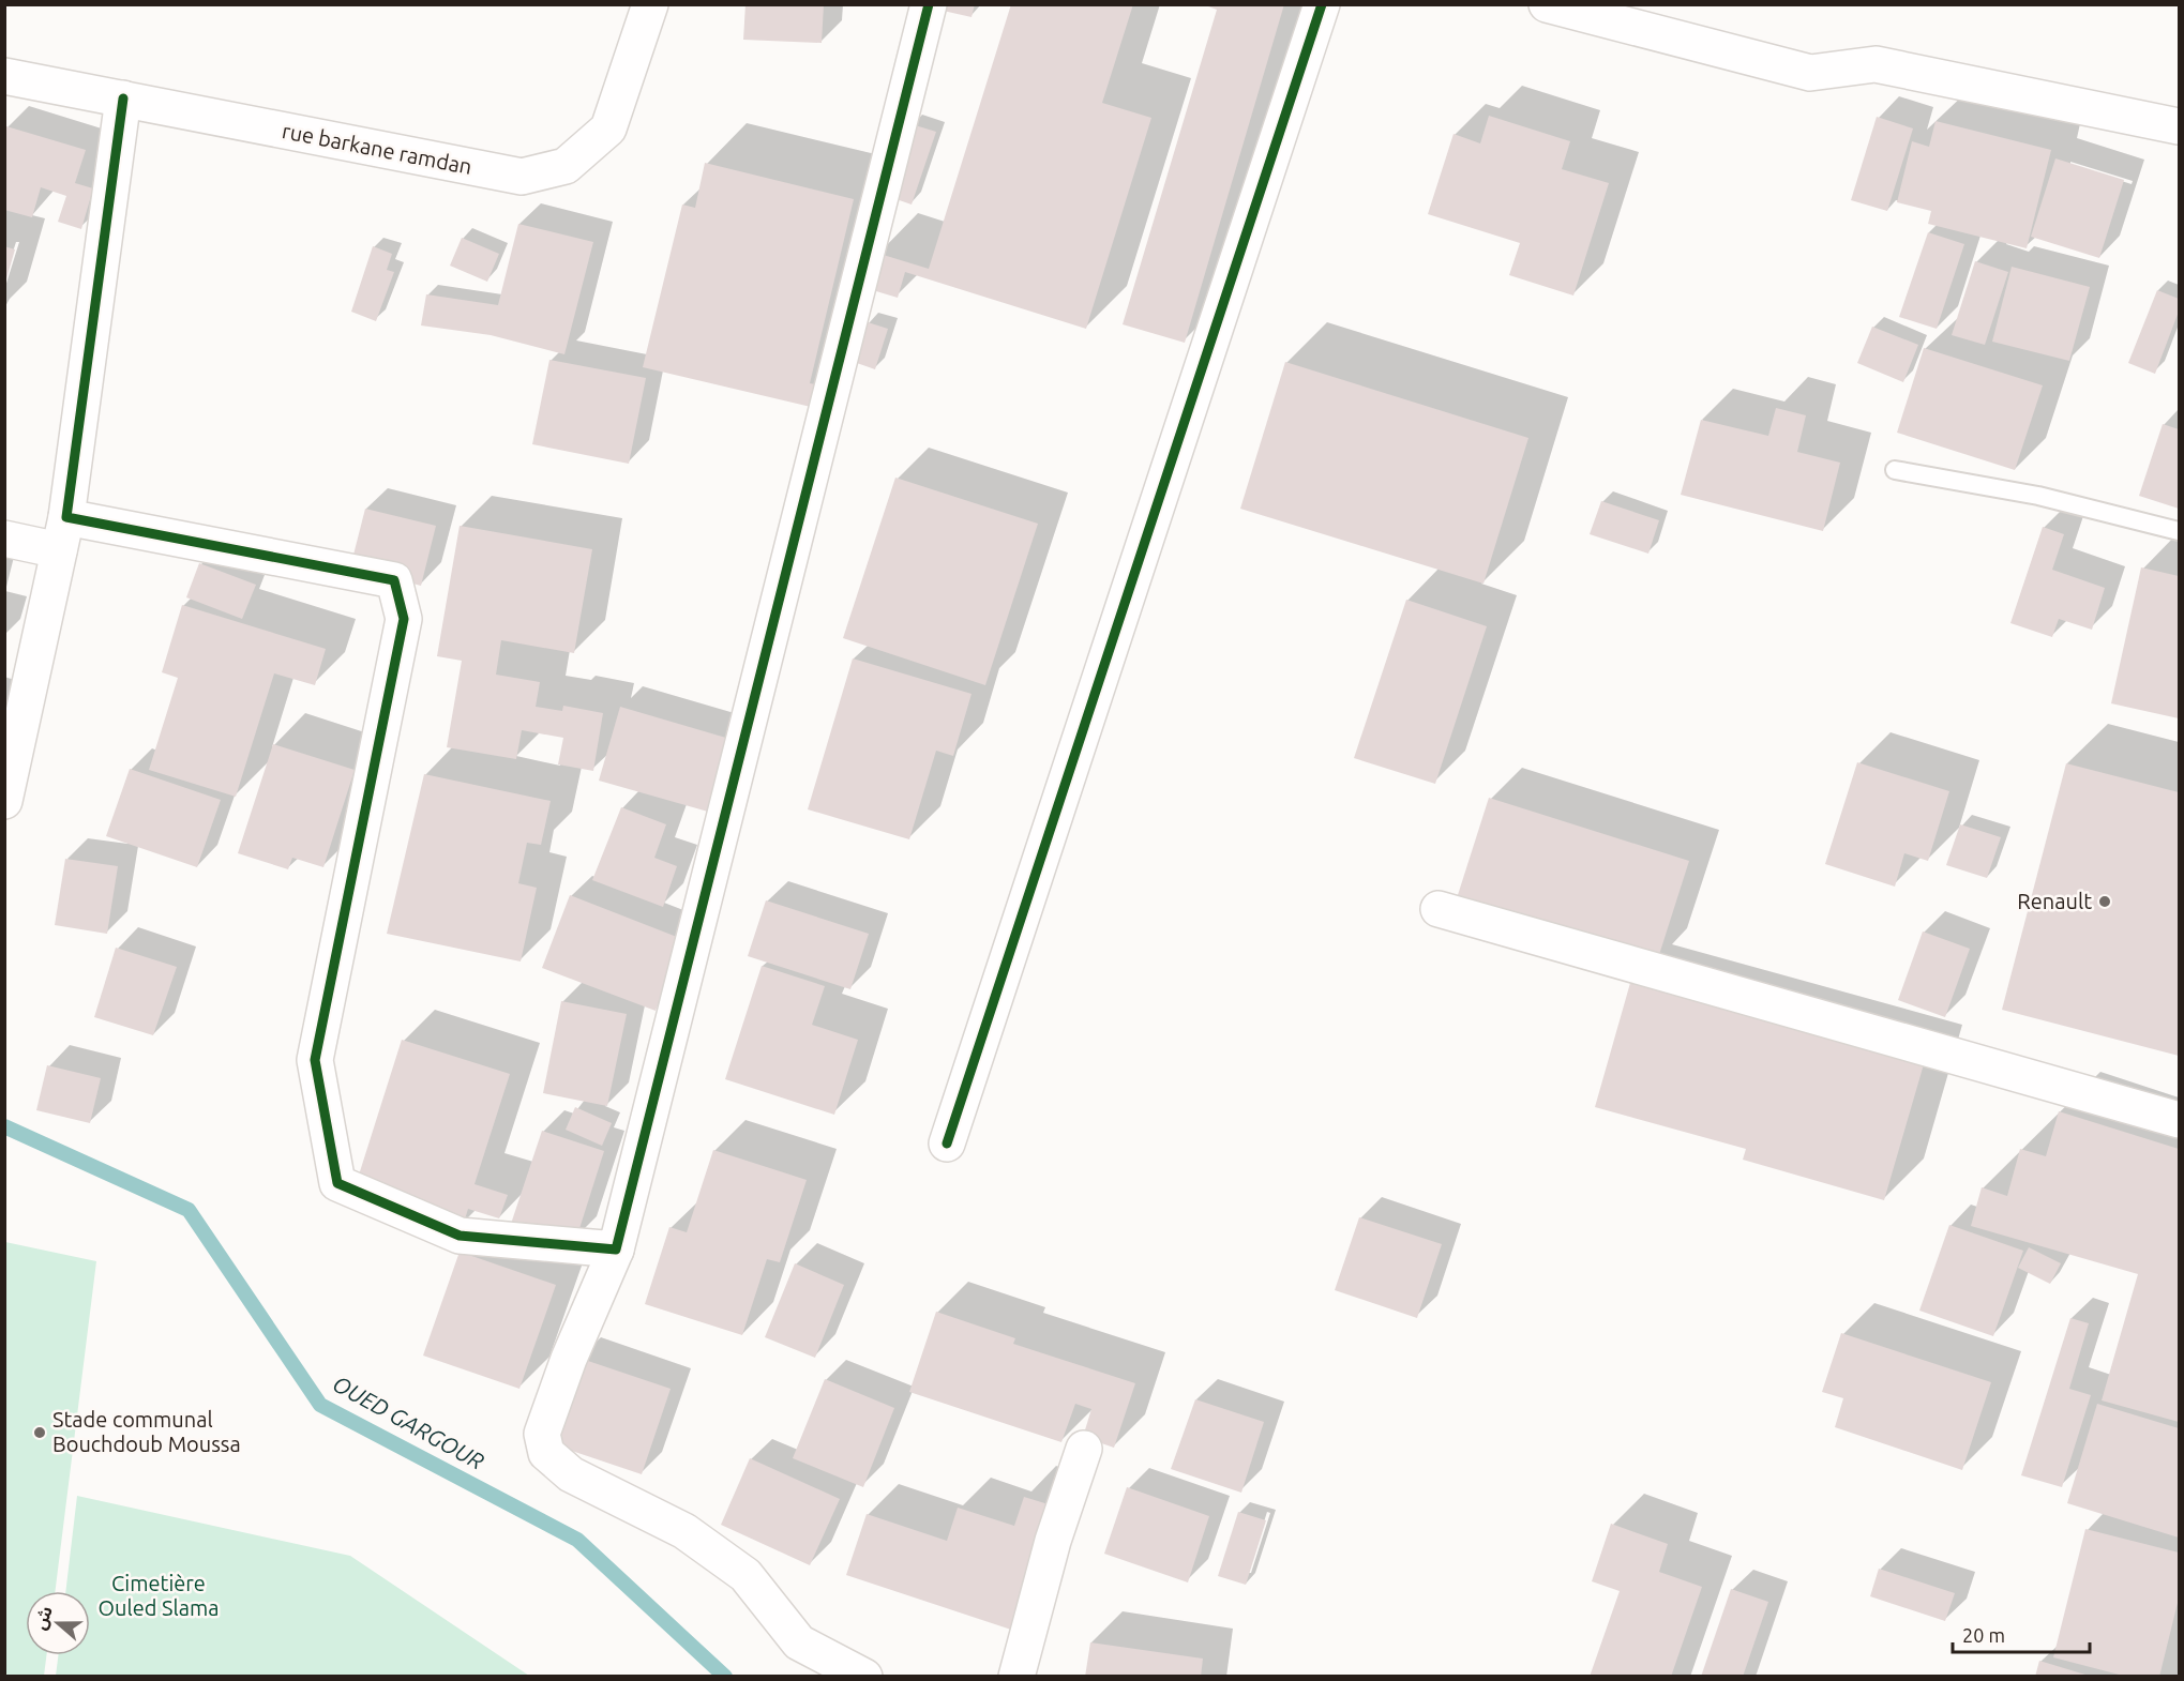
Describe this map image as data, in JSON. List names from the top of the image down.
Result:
{
  "streets": {
    "street": ["rue barkane ramdan"]
  },
  "water": ["OUED GARGOUR"],
  "parks": ["Cimetière Ouled Slama"],
  "places": ["Renault", "Stade communal Bouchdoub Moussa"],
  "scale_bar": "20 m",
  "north": "left"
}
